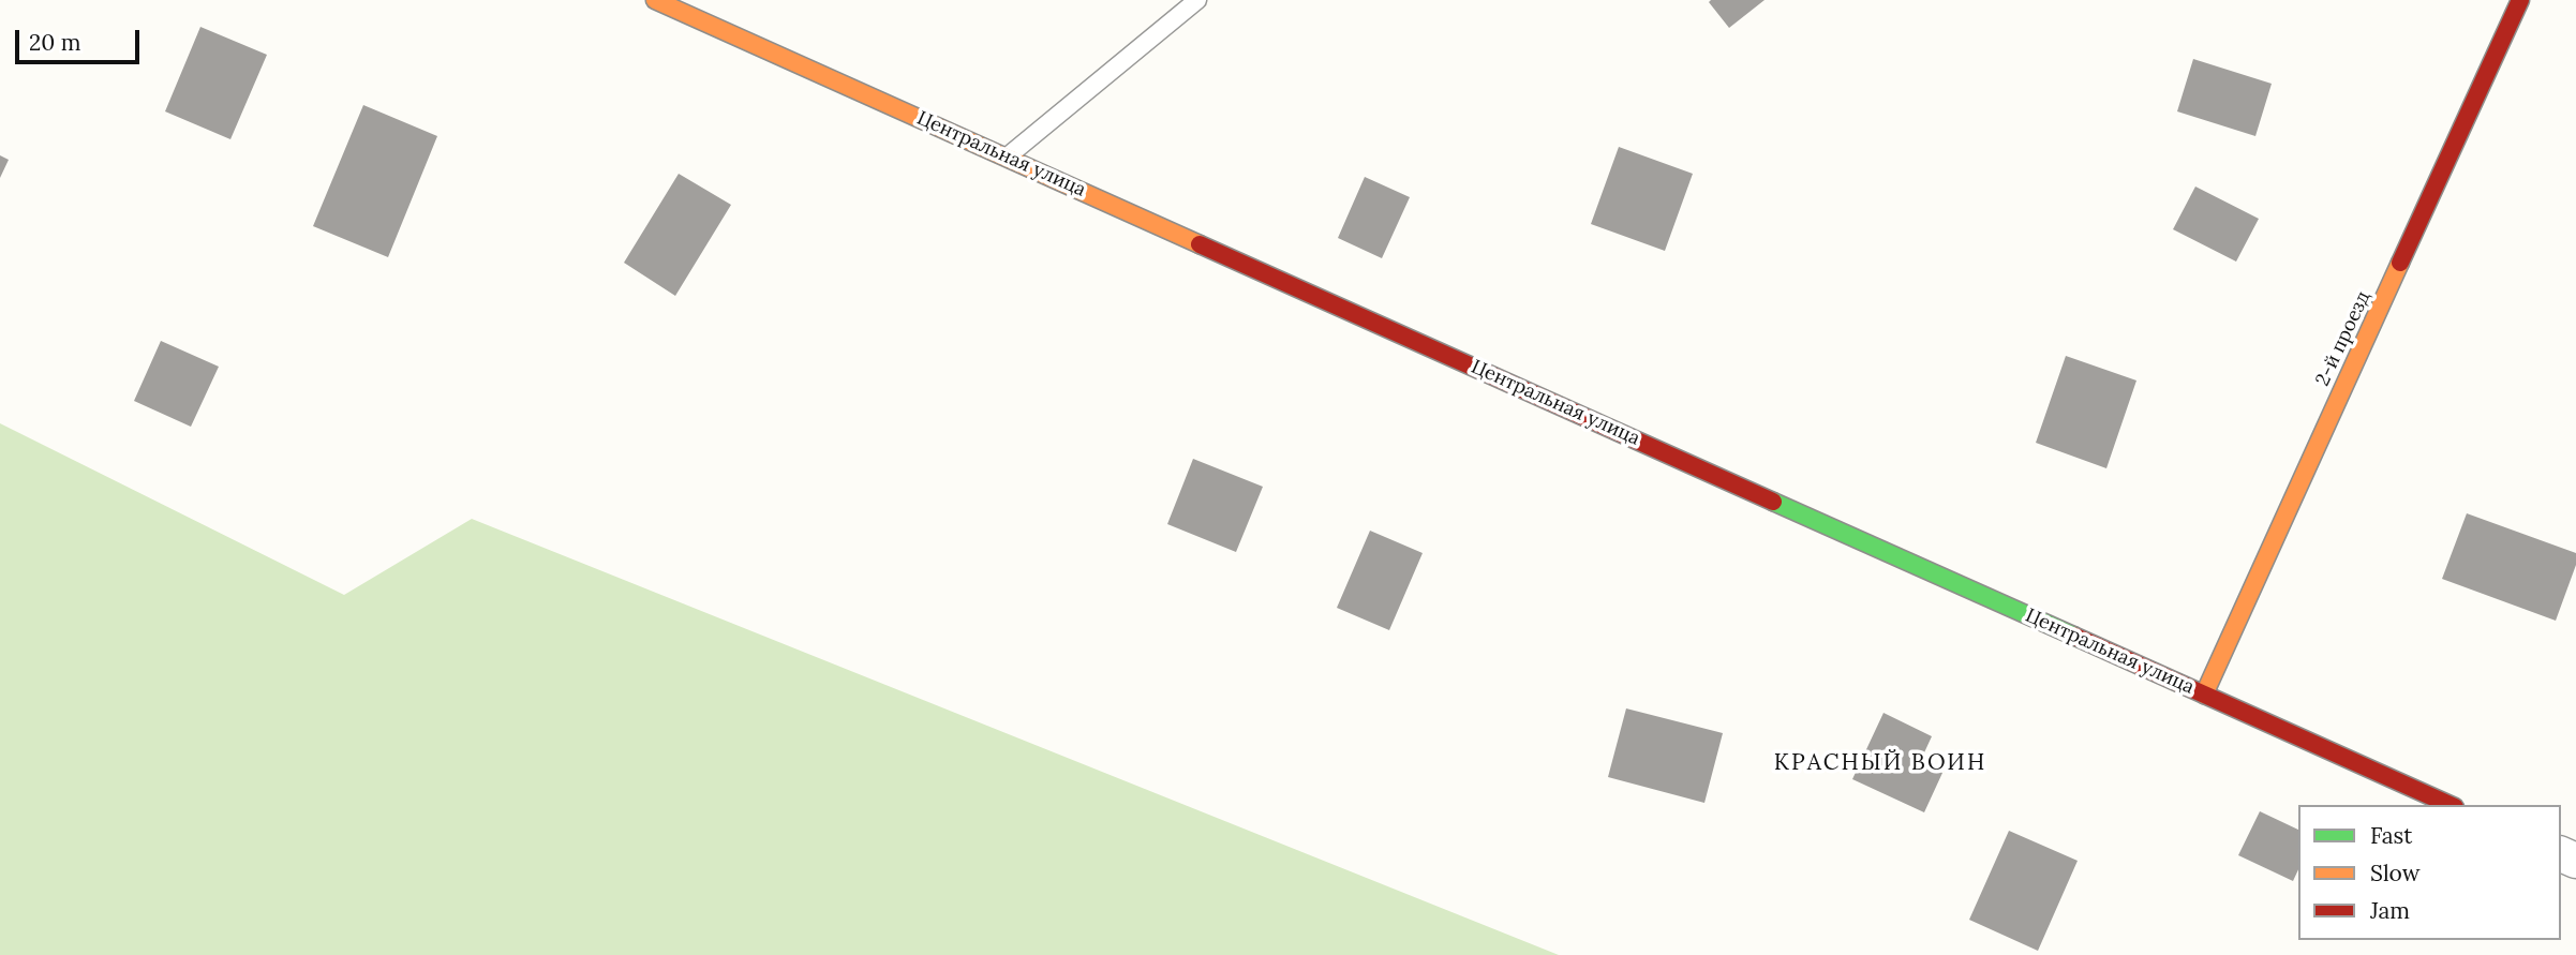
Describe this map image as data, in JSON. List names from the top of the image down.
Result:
{
  "streets": {
    "street": ["Центральная улица", "2-й проезд"]
  },
  "crossings": [
    ["Центральная улица", "2-й проезд"]
  ],
  "districts": ["КРАСНЫЙ ВОИН"],
  "legend": ["Fast", "Slow", "Jam"],
  "scale_bar": "20 m"
}
